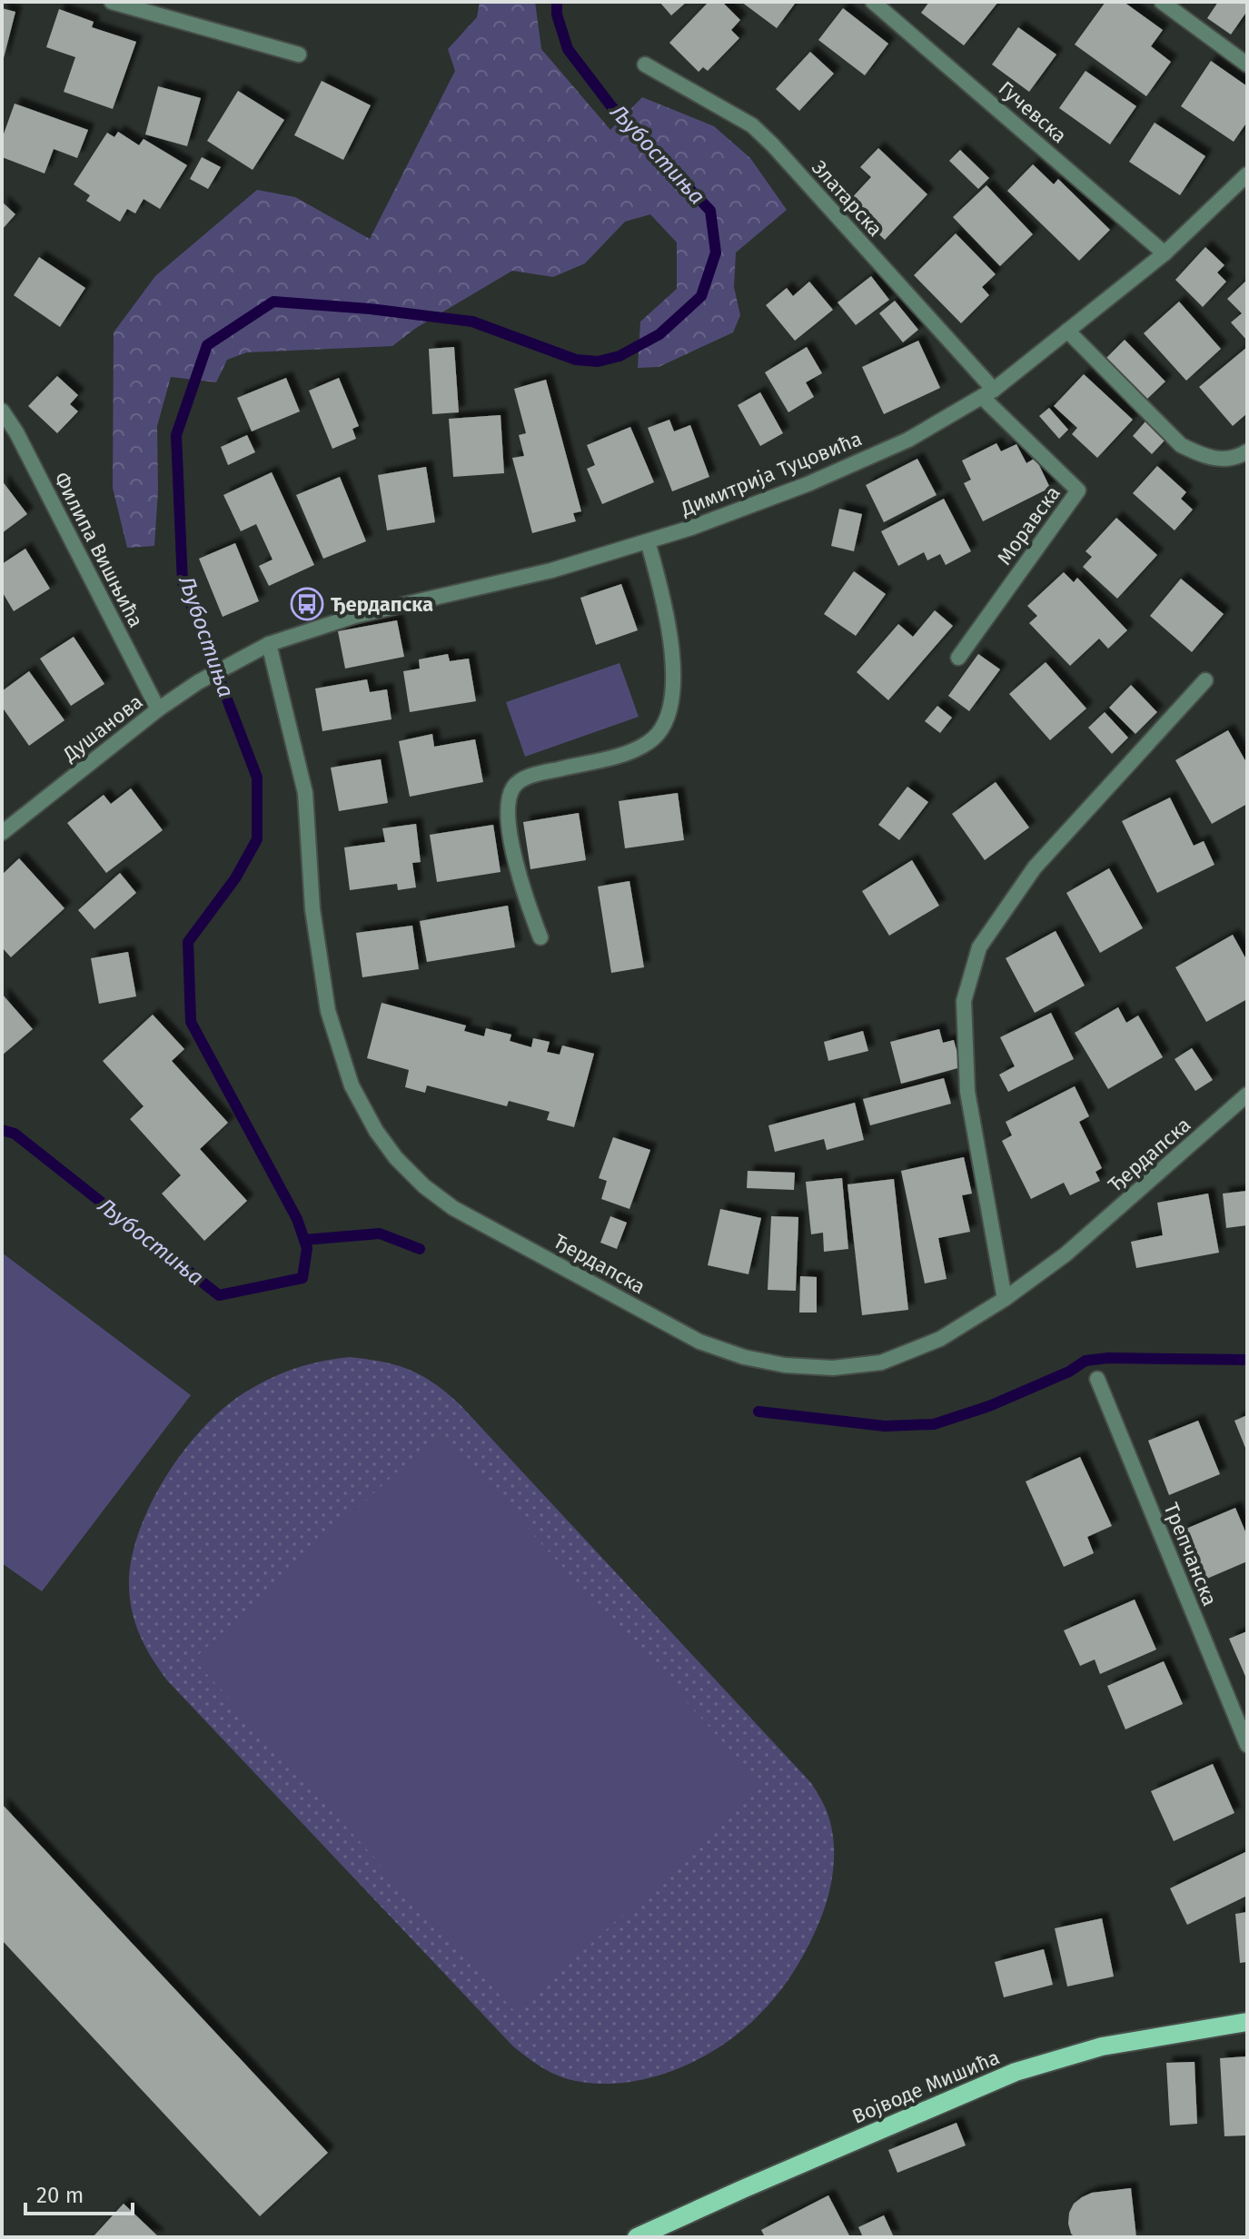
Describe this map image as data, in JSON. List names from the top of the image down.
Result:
{
  "streets": {
    "main road": ["Војводе Мишића"],
    "street": [
      "Гучевска",
      "Златарска",
      "Димитрија Туцовића",
      "Моравска",
      "Филипа Вишњића",
      "Душанова",
      "Ђердапска",
      "Трепчанска"
    ]
  },
  "crossings": [
    ["Гучевска", "Димитрија Туцовића"],
    ["Златарска", "Димитрија Туцовића"],
    ["Златарска", "Моравска"],
    ["Димитрија Туцовића", "Моравска"],
    ["Димитрија Туцовића", "Душанова"],
    ["Димитрија Туцовића", "Ђердапска"],
    ["Филипа Вишњића", "Душанова"]
  ],
  "water": ["Љубостиња"],
  "places": {
    "bus stop": ["Ђердапска"]
  },
  "scale_bar": "20 m"
}
